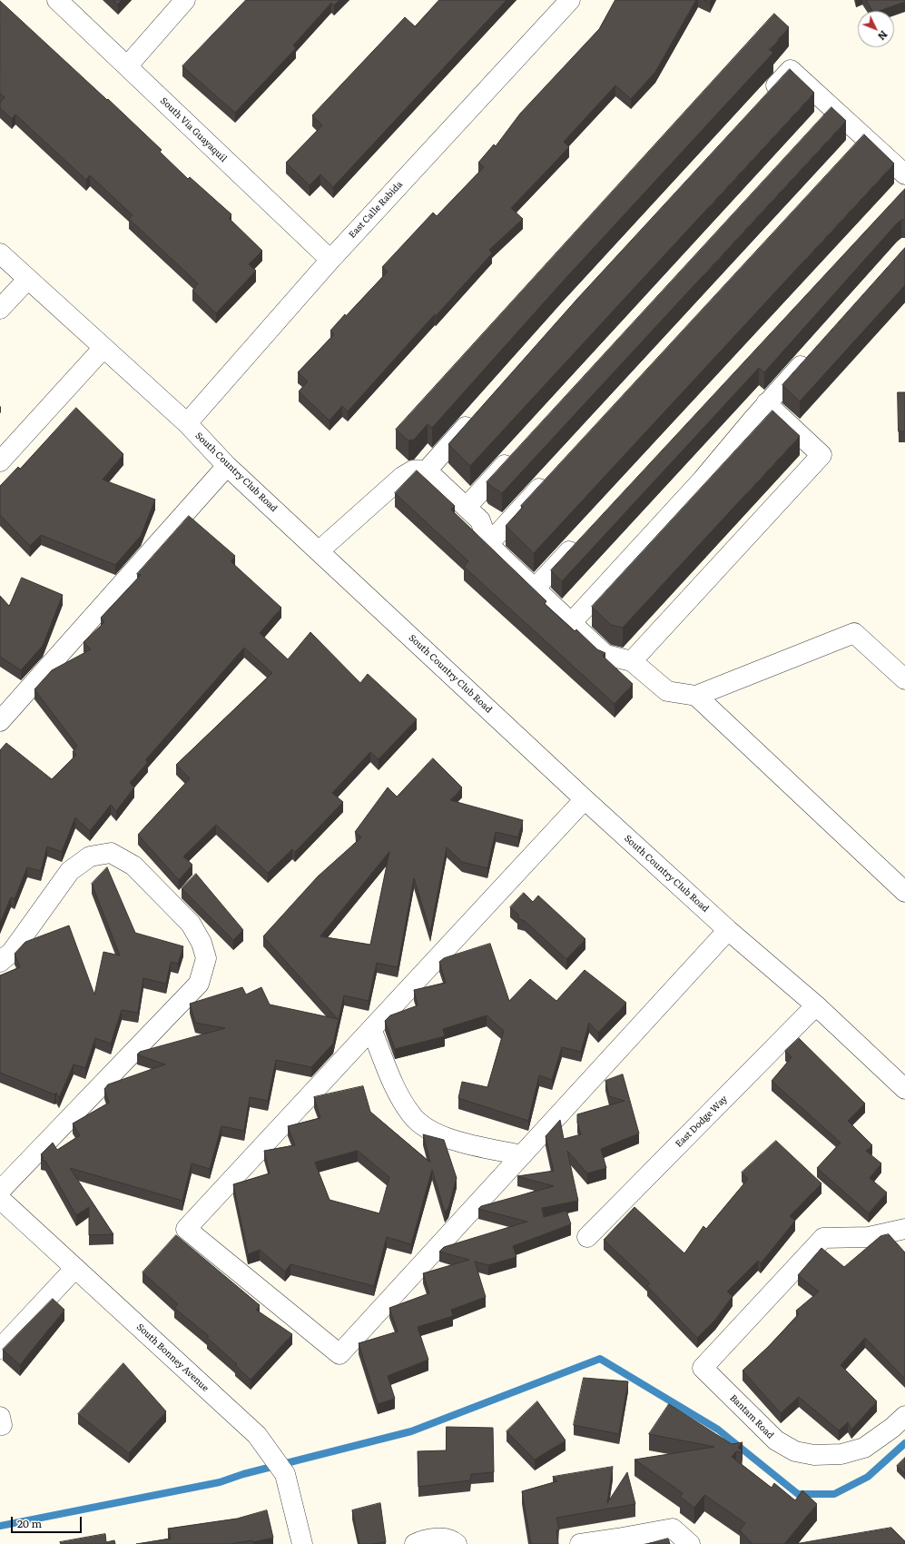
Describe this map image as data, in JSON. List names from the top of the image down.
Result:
{
  "streets": {
    "street": [
      "South Via Guayaquil",
      "East Calle Rabida",
      "South Country Club Road",
      "East Dodge Way",
      "South Bonney Avenue",
      "Bantam Road"
    ]
  },
  "crossings": [
    ["South Via Guayaquil", "East Calle Rabida"],
    ["East Calle Rabida", "South Country Club Road"],
    ["South Country Club Road", "East Dodge Way"]
  ],
  "scale_bar": "20 m",
  "north": "bottom right"
}
